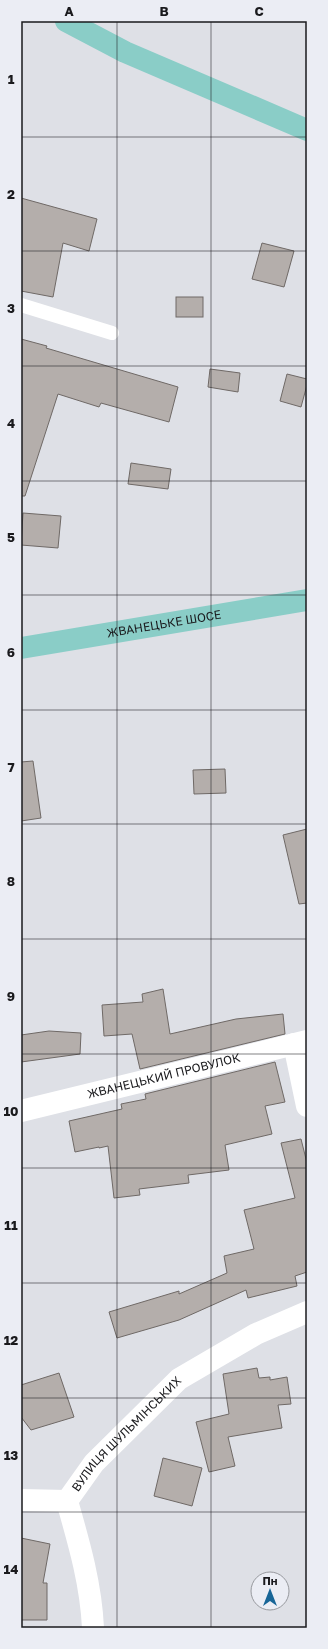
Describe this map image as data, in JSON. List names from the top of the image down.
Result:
{
  "streets": {
    "main road": ["ЖВАНЕЦЬКЕ ШОСЕ"],
    "street": ["ЖВАНЕЦЬКИЙ ПРОВУЛОК", "ВУЛИЦЯ ШУЛЬМІНСЬКИХ"]
  },
  "north": "top",
  "grid": {
    "columns": ["A", "B", "C"],
    "rows": [
      "1",
      "2",
      "3",
      "4",
      "5",
      "6",
      "7",
      "8",
      "9",
      "10",
      "11",
      "12",
      "13",
      "14"
    ]
  }
}
